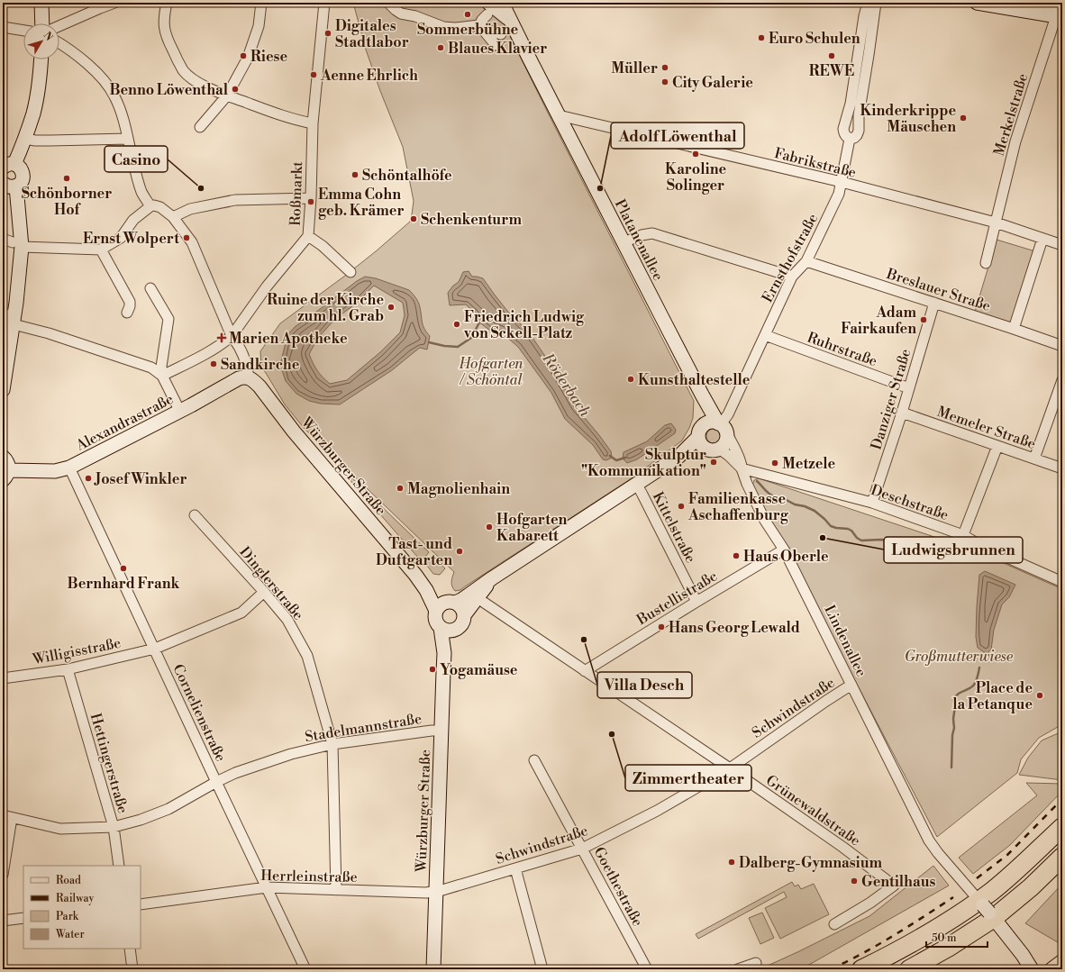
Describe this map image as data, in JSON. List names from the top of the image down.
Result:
{
  "streets": {
    "main road": ["Platanenallee", "Alexandrastraße", "Würzburger Straße"],
    "street": [
      "Merkelstraße",
      "Fabrikstraße",
      "Roßmarkt",
      "Ernsthofstraße",
      "Breslauer Straße",
      "Ruhrstraße",
      "Danziger Straße",
      "Memeler Straße",
      "Deschstraße",
      "Kittelstraße",
      "Dinglerstraße",
      "Bustellistraße",
      "Lindenallee",
      "Willigisstraße",
      "Schwindstraße",
      "Cornelienstraße",
      "Stadelmannstraße",
      "Hettingerstraße",
      "Grünewaldstraße",
      "Herrleinstraße",
      "Goethestraße"
    ]
  },
  "crossings": [
    ["Merkelstraße", "Fabrikstraße"],
    ["Fabrikstraße", "Platanenallee"],
    ["Fabrikstraße", "Ernsthofstraße"],
    ["Platanenallee", "Ernsthofstraße"],
    ["Platanenallee", "Lindenallee"],
    ["Ernsthofstraße", "Breslauer Straße"],
    ["Ernsthofstraße", "Ruhrstraße"],
    ["Ernsthofstraße", "Lindenallee"],
    ["Breslauer Straße", "Danziger Straße"],
    ["Ruhrstraße", "Danziger Straße"],
    ["Danziger Straße", "Memeler Straße"],
    ["Danziger Straße", "Deschstraße"],
    ["Alexandrastraße", "Würzburger Straße"],
    ["Alexandrastraße", "Cornelienstraße"],
    ["Würzburger Straße", "Schwindstraße"],
    ["Würzburger Straße", "Stadelmannstraße"],
    ["Würzburger Straße", "Herrleinstraße"],
    ["Deschstraße", "Lindenallee"],
    ["Kittelstraße", "Bustellistraße"],
    ["Dinglerstraße", "Willigisstraße"],
    ["Dinglerstraße", "Stadelmannstraße"],
    ["Dinglerstraße", "Herrleinstraße"],
    ["Bustellistraße", "Lindenallee"],
    ["Bustellistraße", "Grünewaldstraße"],
    ["Lindenallee", "Schwindstraße"],
    ["Willigisstraße", "Cornelienstraße"],
    ["Willigisstraße", "Hettingerstraße"],
    ["Schwindstraße", "Grünewaldstraße"],
    ["Schwindstraße", "Herrleinstraße"],
    ["Schwindstraße", "Goethestraße"],
    ["Cornelienstraße", "Stadelmannstraße"],
    ["Cornelienstraße", "Herrleinstraße"],
    ["Stadelmannstraße", "Hettingerstraße"]
  ],
  "water": ["Röderbach"],
  "parks": ["Hofgarten / Schöntal", "Großmutterwiese"],
  "places": {
    "other": [
      "Sommerbühne",
      "Digitales Stadtlabor",
      "Euro Schulen",
      "Blaues Klavier",
      "Riese",
      "REWE",
      "Müller",
      "Aenne Ehrlich",
      "City Galerie",
      "Benno Löwenthal",
      "Kinderkrippe Mäuschen",
      "Karoline Solinger",
      "Schöntalhöfe",
      "Schönborner Hof",
      "Casino",
      "Adolf Löwenthal",
      "Emma Cohn geb. Krämer",
      "Schenkenturm",
      "Ernst Wolpert",
      "Ruine der Kirche zum hl. Grab",
      "Adam Fairkaufen",
      "Friedrich Ludwig von Sckell-Platz",
      "Sandkirche",
      "Kunsthaltestelle",
      "Skulptur \"Kommunikation\"",
      "Metzele",
      "Josef Winkler",
      "Magnolienhain",
      "Familienkasse Aschaffenburg",
      "Hofgarten Kabarett",
      "Ludwigsbrunnen",
      "Tast- und Duftgarten",
      "Haus Oberle",
      "Bernhard Frank",
      "Hans Georg Lewald",
      "Villa Desch",
      "Yogamäuse",
      "Place de la Petanque",
      "Zimmertheater",
      "Dalberg-Gymnasium",
      "Gentilhaus"
    ],
    "health": ["Marien Apotheke"]
  },
  "legend": [
    "Road",
    "Railway",
    "Park",
    "Water"
  ],
  "scale_bar": "50 m",
  "north": "top right"
}
